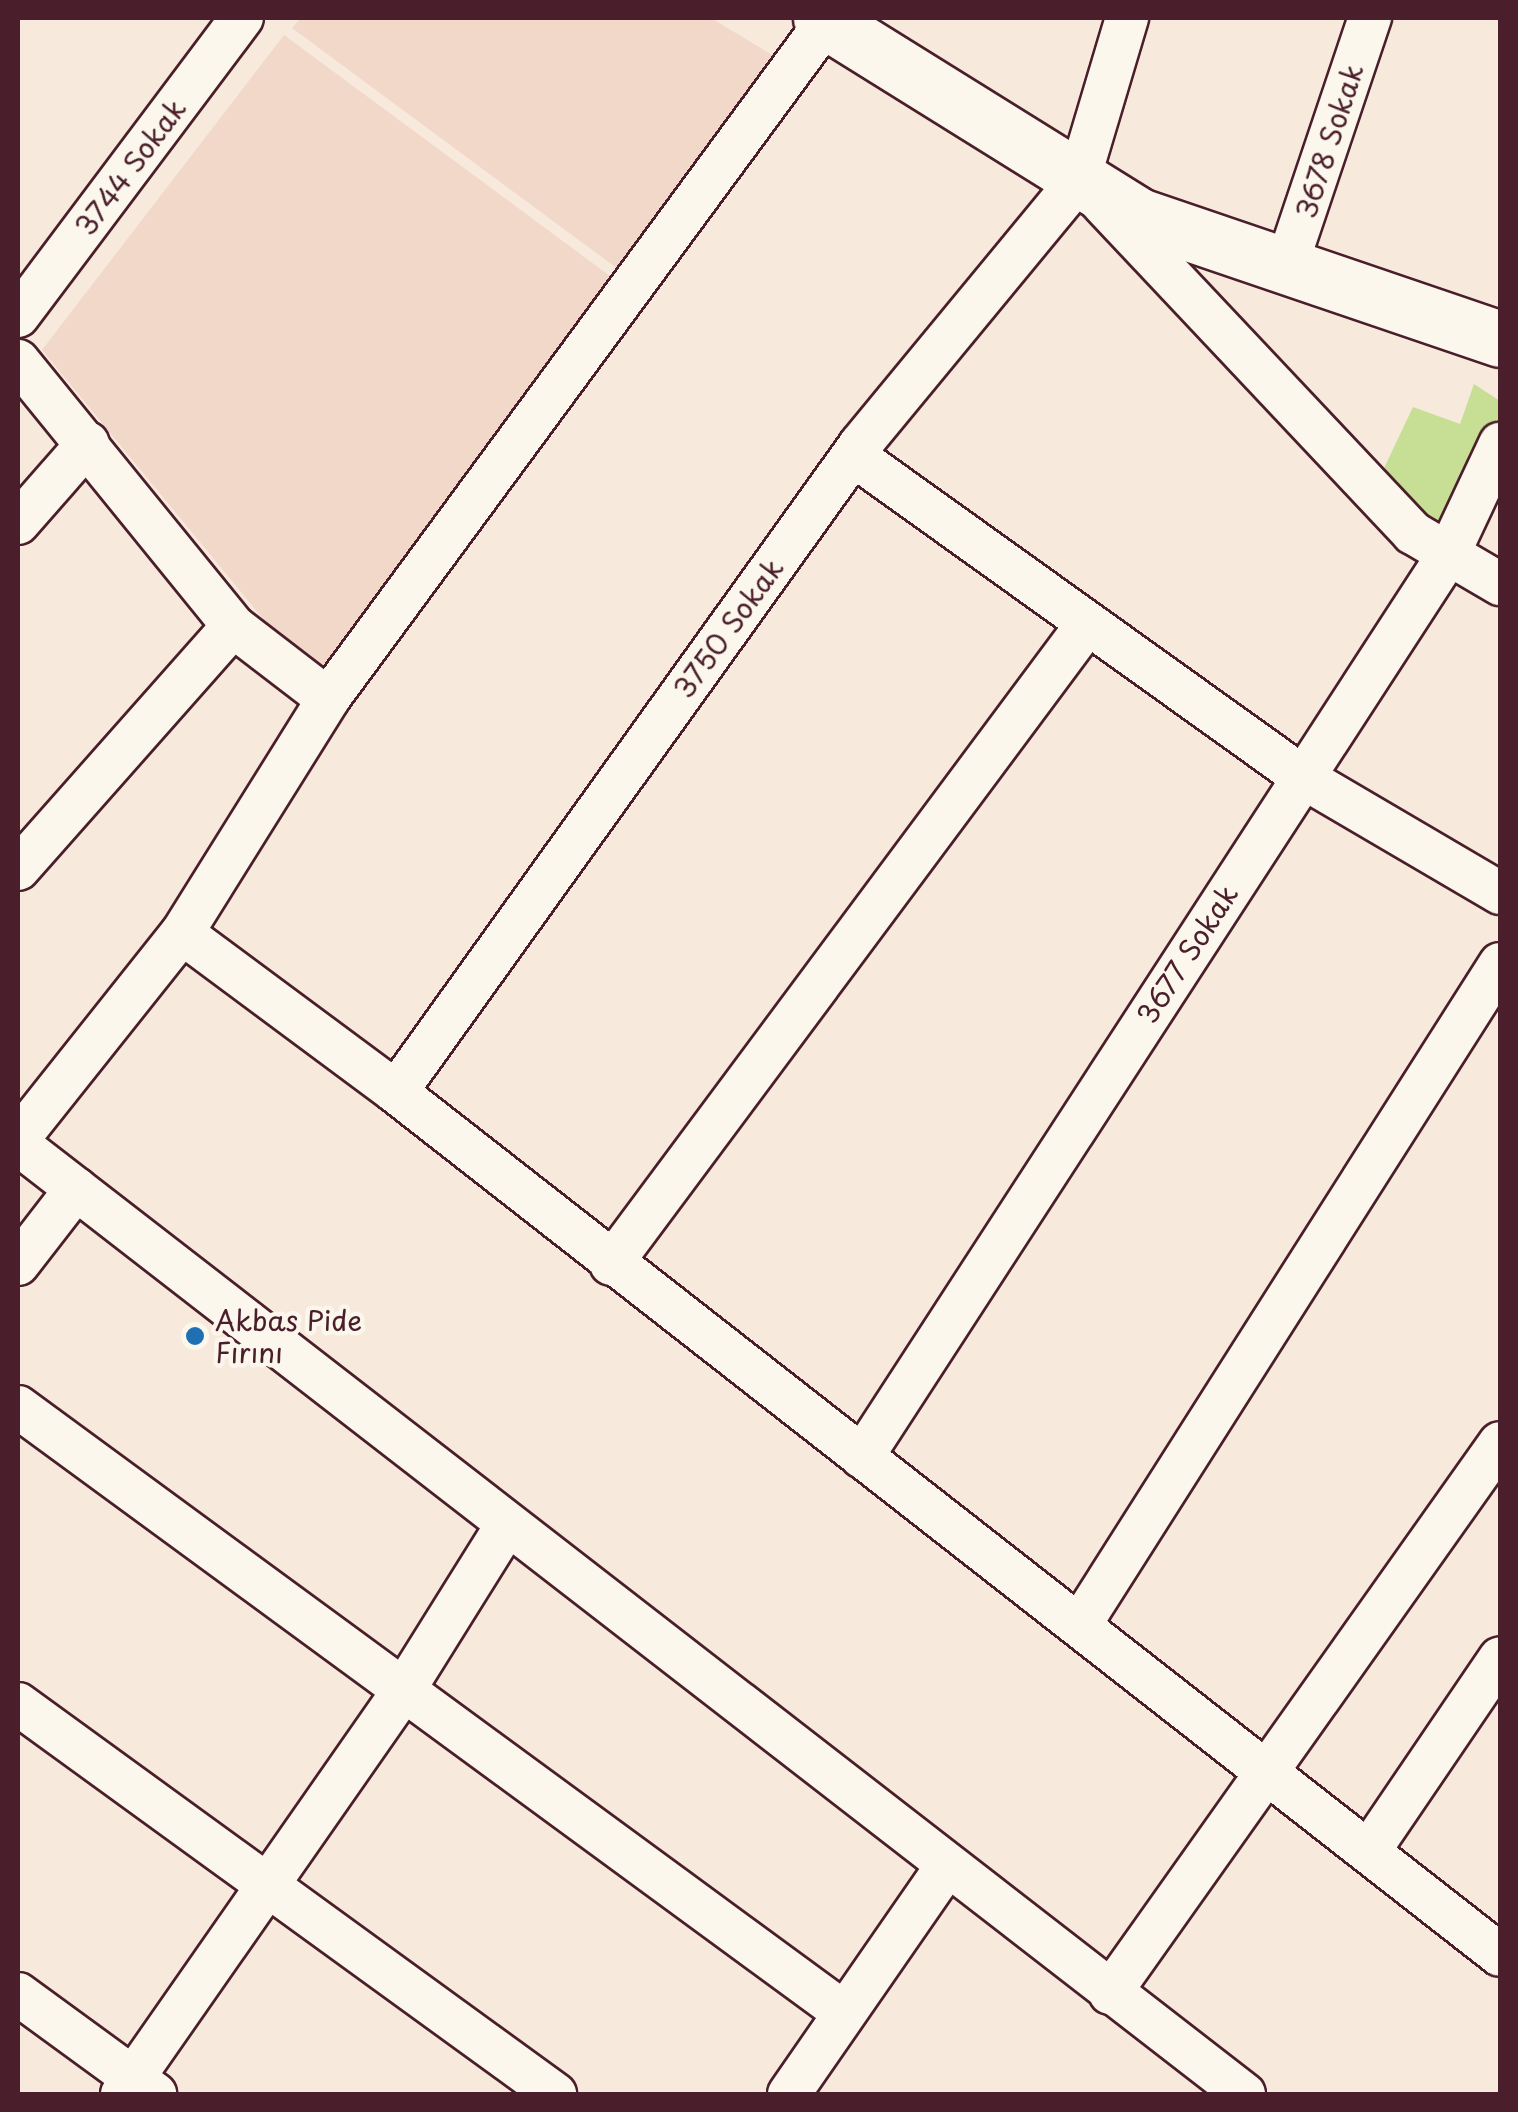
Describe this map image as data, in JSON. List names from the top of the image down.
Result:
{
  "streets": {
    "street": [
      "3678 Sokak",
      "3744 Sokak",
      "3750 Sokak",
      "3677 Sokak"
    ]
  },
  "places": ["Akbas Pide Fırını"]
}
